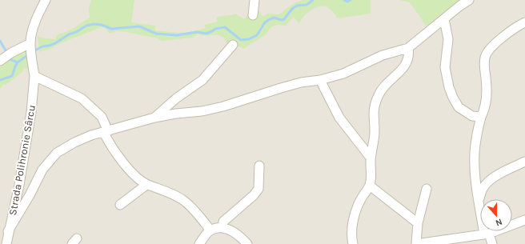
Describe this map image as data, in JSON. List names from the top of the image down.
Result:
{
  "streets": {
    "street": ["Strada Polihronie Sârcu"]
  },
  "north": "bottom"
}
